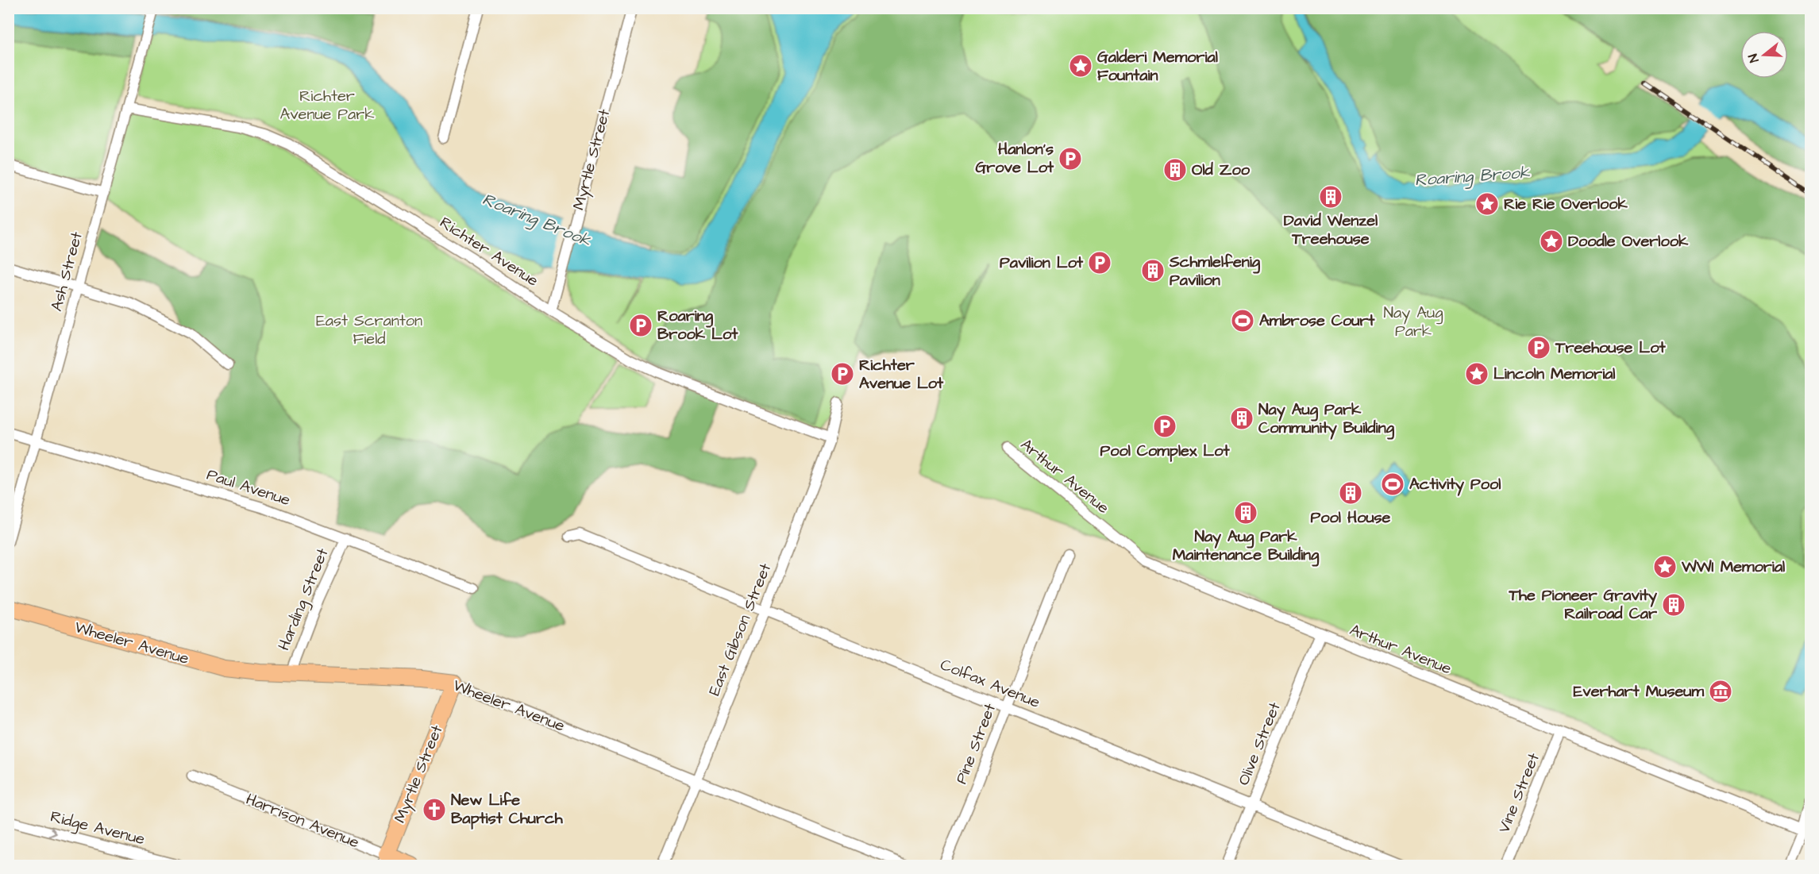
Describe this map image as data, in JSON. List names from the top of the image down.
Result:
{
  "streets": {
    "main road": ["Myrtle Street", "Wheeler Avenue", "Harrison Avenue"],
    "street": [
      "Richter Avenue",
      "Ash Street",
      "Arthur Avenue",
      "Paul Avenue",
      "Harding Street",
      "East Gibson Street",
      "Colfax Avenue",
      "Pine Street",
      "Olive Street",
      "Vine Street",
      "Ridge Avenue"
    ]
  },
  "crossings": [
    ["Myrtle Street", "Richter Avenue"],
    ["Myrtle Street", "Wheeler Avenue"],
    ["Myrtle Street", "Harrison Avenue"],
    ["Richter Avenue", "Ash Street"],
    ["Richter Avenue", "East Gibson Street"],
    ["Ash Street", "Paul Avenue"],
    ["Arthur Avenue", "Olive Street"],
    ["Arthur Avenue", "Vine Street"],
    ["Paul Avenue", "Harding Street"],
    ["Harding Street", "Wheeler Avenue"],
    ["East Gibson Street", "Wheeler Avenue"],
    ["East Gibson Street", "Colfax Avenue"],
    ["Colfax Avenue", "Pine Street"],
    ["Colfax Avenue", "Olive Street"]
  ],
  "one_way": ["Ridge Avenue"],
  "water": ["Roaring Brook"],
  "parks": ["Richter Avenue Park", "Nay Aug Park", "East Scranton Field"],
  "places": {
    "place": [
      "Galderi Memorial Fountain",
      "Rie Rie Overlook",
      "Doodle Overlook",
      "Lincoln Memorial",
      "WWI Memorial"
    ],
    "parking": [
      "Hanlon's Grove Lot",
      "Pavilion Lot",
      "Roaring Brook Lot",
      "Treehouse Lot",
      "Richter Avenue Lot",
      "Pool Complex Lot"
    ],
    "building": [
      "Old Zoo",
      "David Wenzel Treehouse",
      "Schmlelfenig Pavilion",
      "Nay Aug Park Community Building",
      "Pool House",
      "Nay Aug Park Maintenance Building",
      "The Pioneer Gravity Railroad Car"
    ],
    "sports": ["Ambrose Court", "Activity Pool"],
    "museum": ["Everhart Museum"],
    "church": ["New Life Baptist Church"]
  },
  "north": "left"
}
